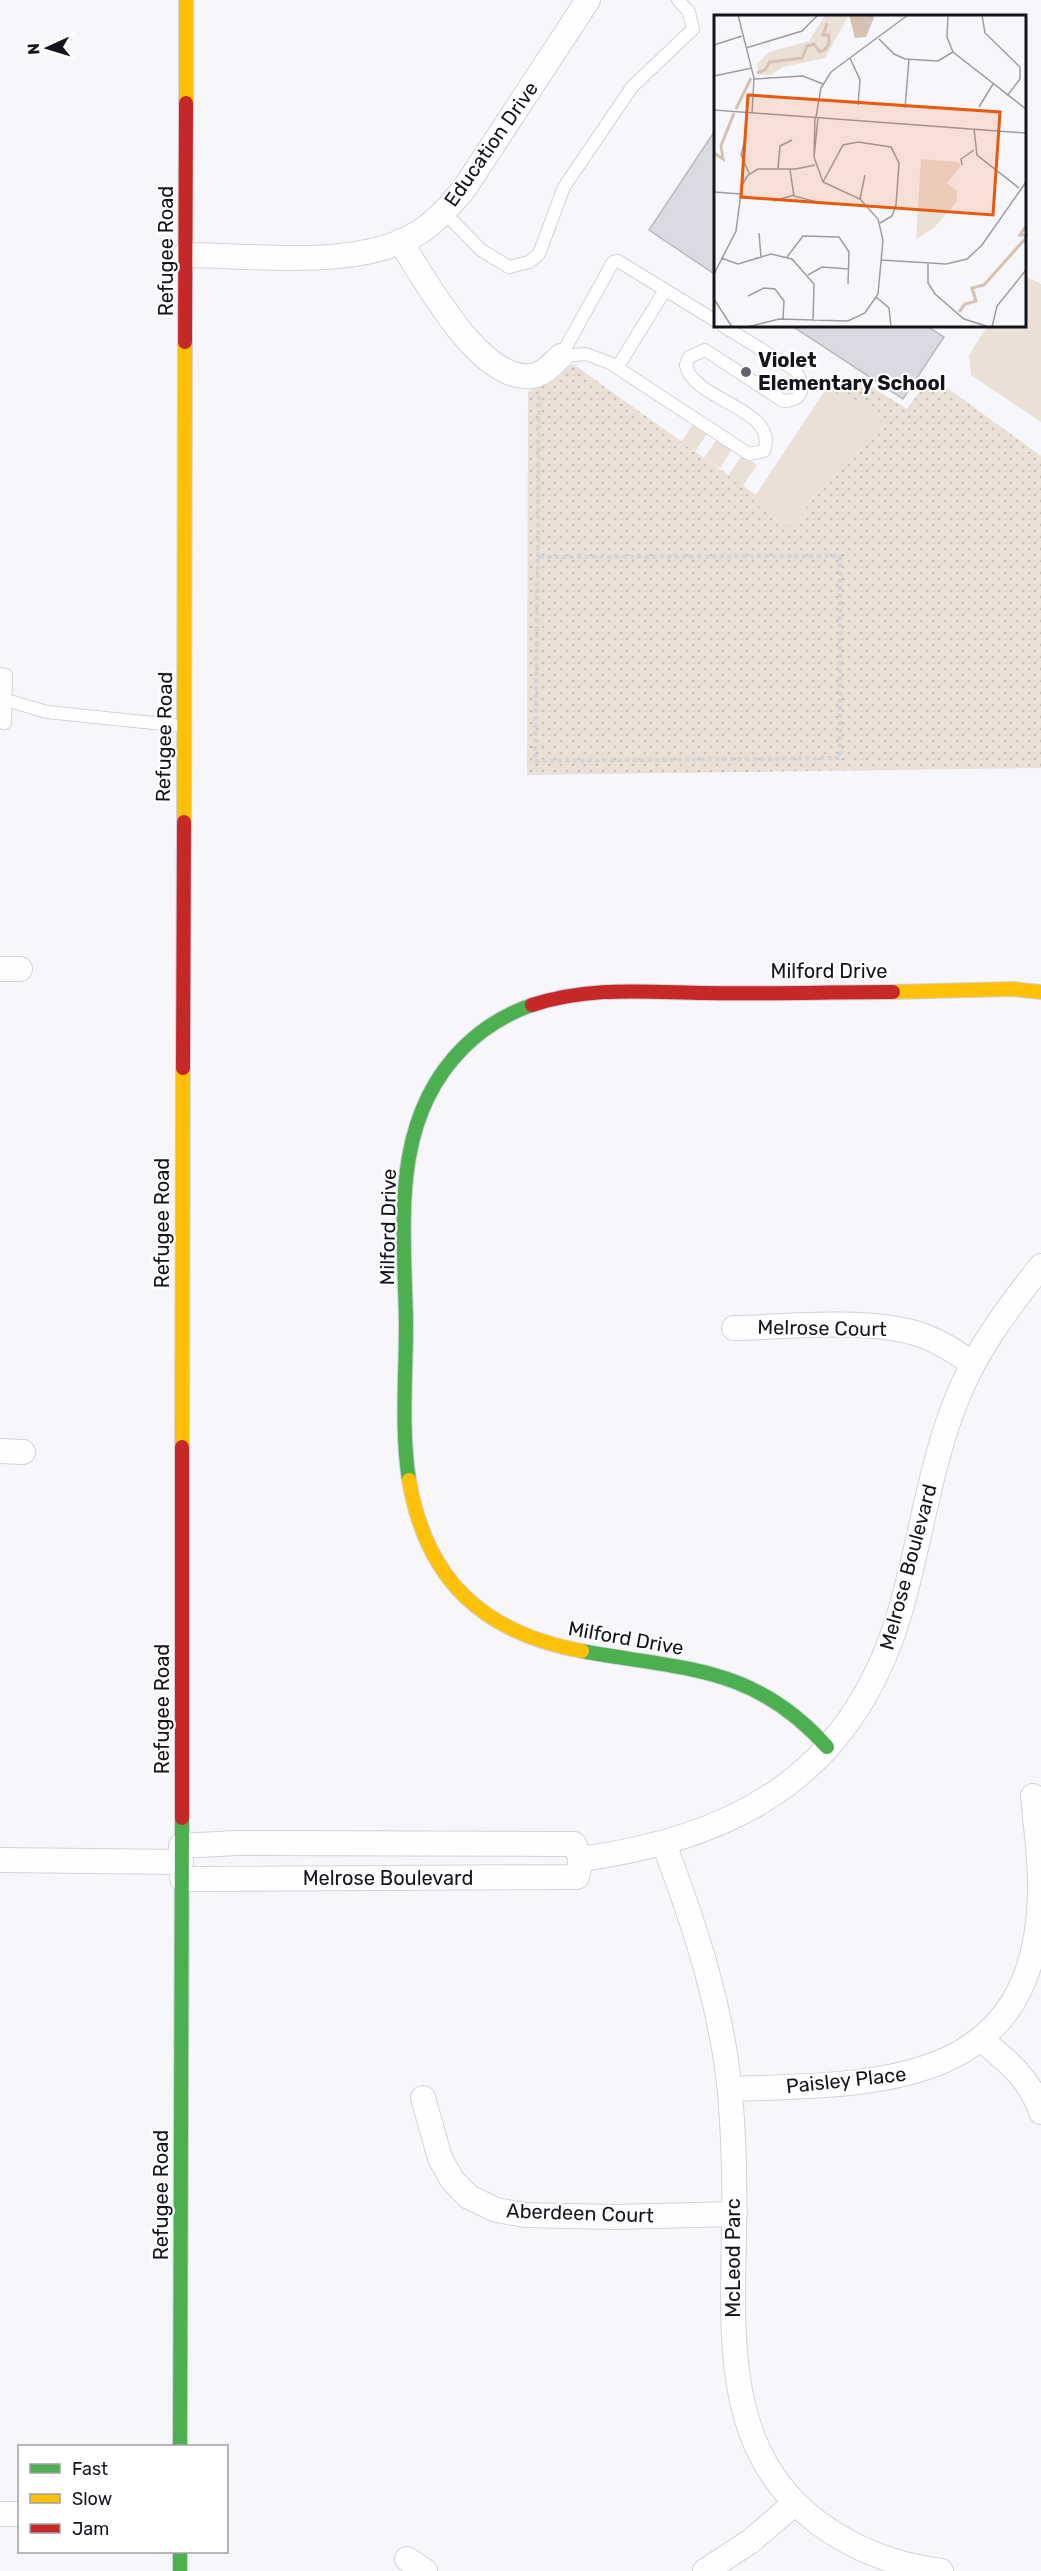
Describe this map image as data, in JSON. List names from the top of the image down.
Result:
{
  "streets": {
    "main road": ["Refugee Road", "Milford Drive"],
    "street": [
      "Education Drive",
      "Melrose Court",
      "Melrose Boulevard",
      "Paisley Place",
      "Aberdeen Court",
      "McLeod Parc"
    ]
  },
  "crossings": [
    ["Education Drive", "Refugee Road"],
    ["Refugee Road", "Melrose Boulevard"],
    ["Milford Drive", "Melrose Boulevard"],
    ["Melrose Court", "Melrose Boulevard"],
    ["Melrose Boulevard", "McLeod Parc"],
    ["Paisley Place", "McLeod Parc"],
    ["Aberdeen Court", "McLeod Parc"]
  ],
  "places": ["Violet Elementary School"],
  "legend": ["Fast", "Slow", "Jam"],
  "north": "left"
}
